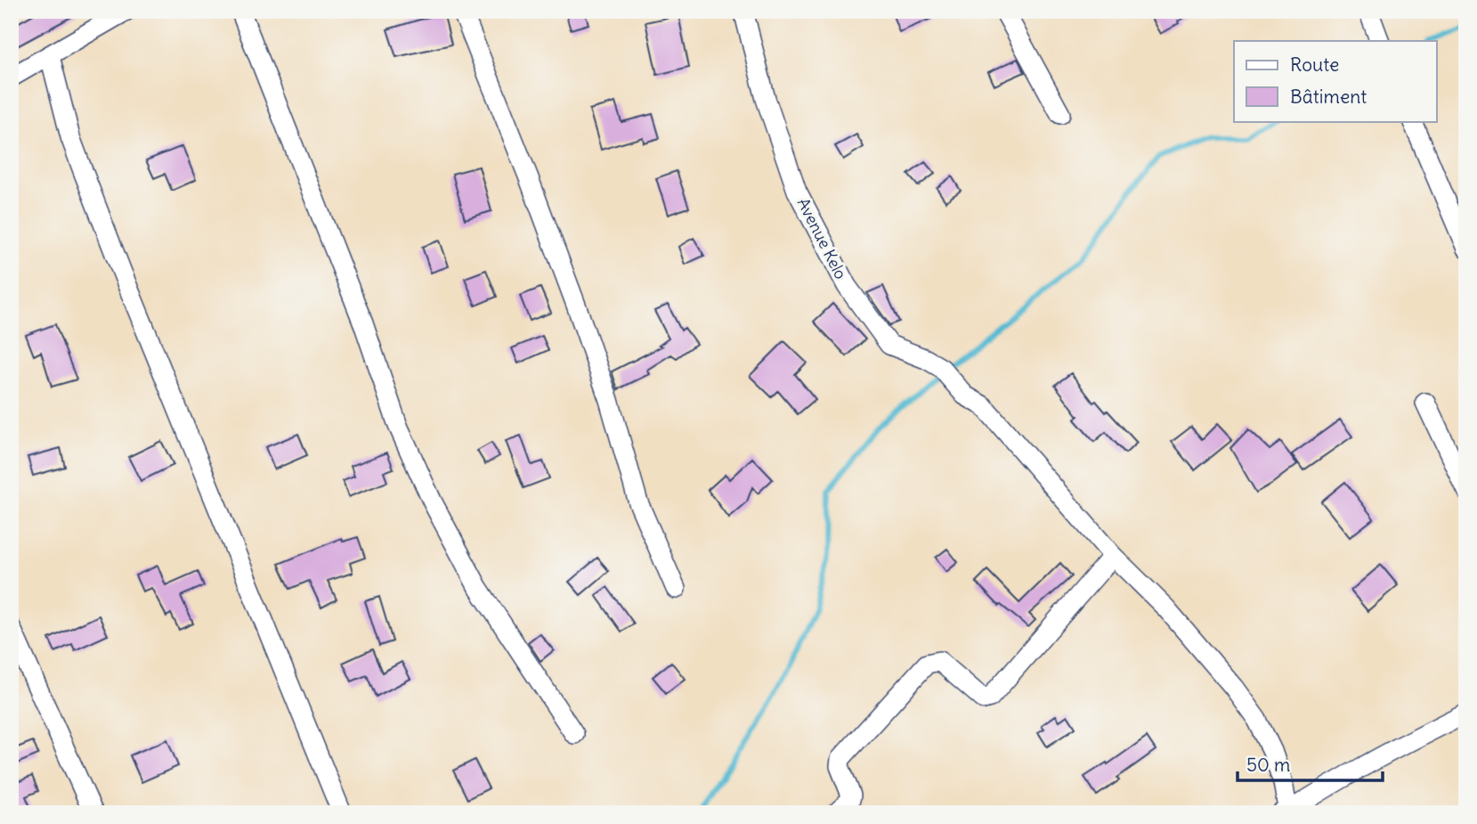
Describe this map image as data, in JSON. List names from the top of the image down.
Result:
{
  "streets": {
    "street": ["Avenue Kelo"]
  },
  "legend": ["Route", "Bâtiment"],
  "scale_bar": "50 m"
}
